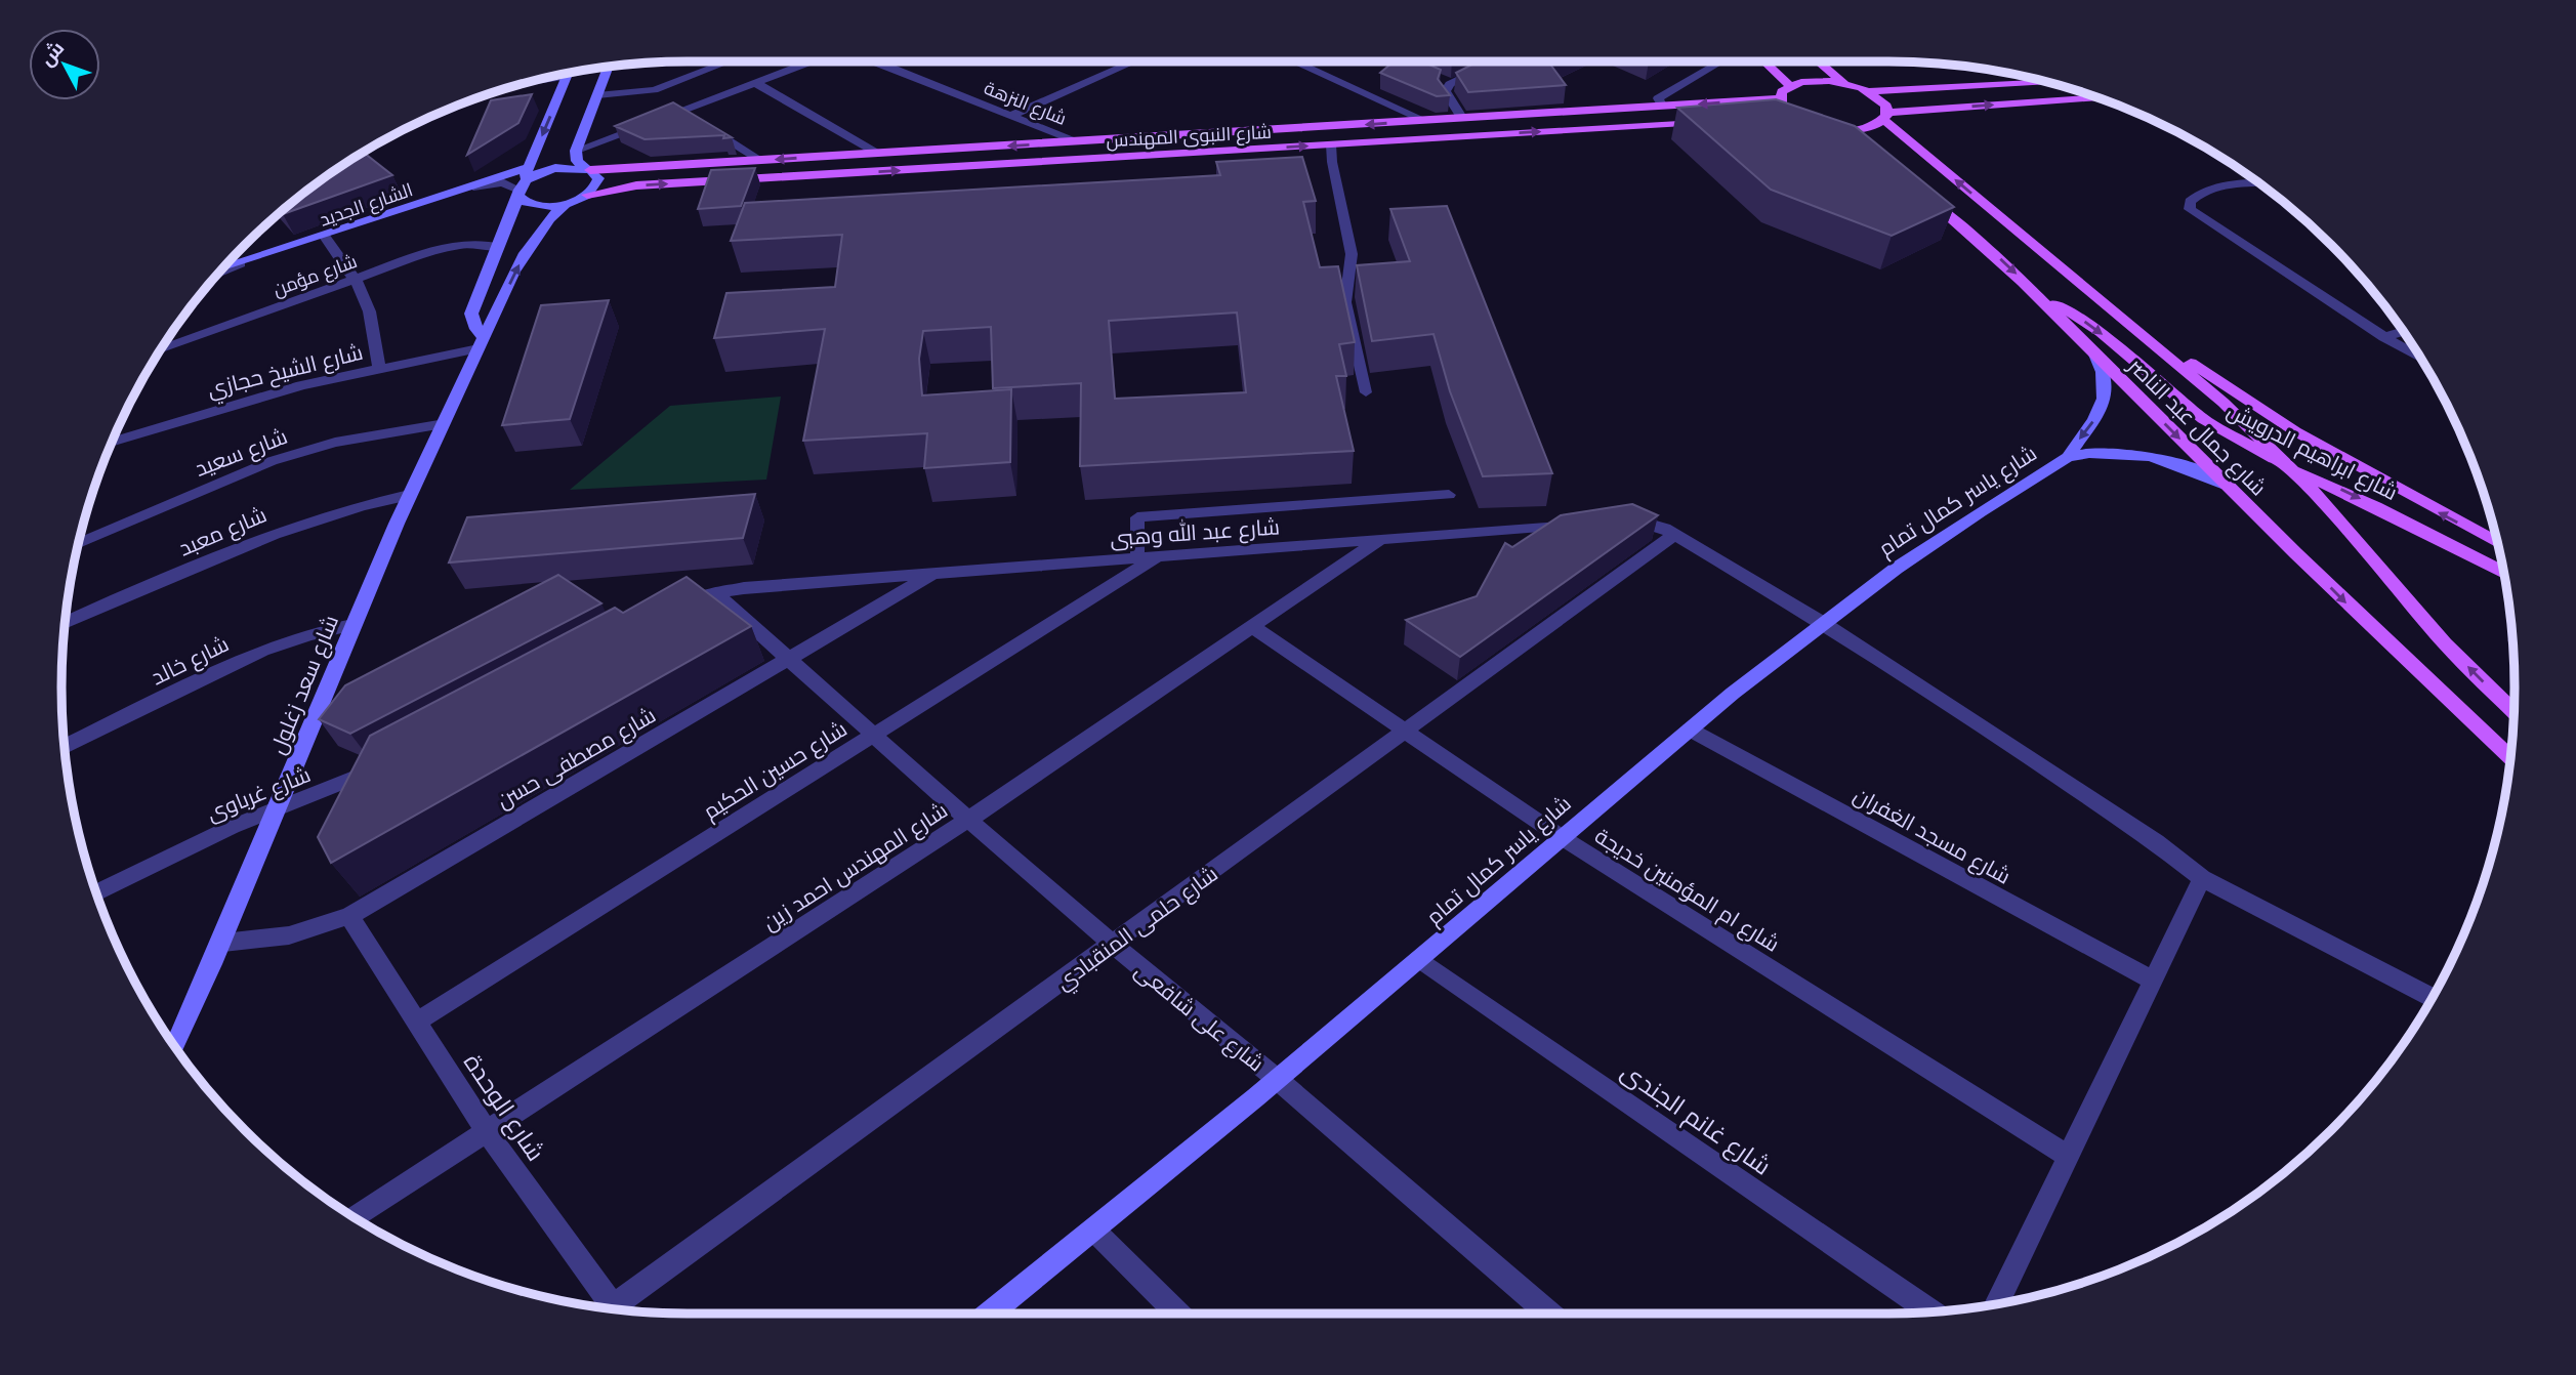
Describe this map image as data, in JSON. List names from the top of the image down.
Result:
{
  "streets": {
    "main road": [
      "شارع النبوى المهندس",
      "الشارع الجديد",
      "شارع جمال عبد الناصر",
      "شارع ابراهيم الدرويش",
      "شارع ياسر كمال تمام",
      "شارع سعد زغلول"
    ],
    "street": [
      "شارع النزهة",
      "شارع مؤمن",
      "شارع الشيخ حجازي",
      "شارع سعيد",
      "شارع معبد",
      "شارع عبد الله وهبى",
      "شارع خالد",
      "شارع مصطفى حسن",
      "شارع حسين الحكيم",
      "شارع غرباوى",
      "شارع مسجد الغفران",
      "شارع المهندس احمد زين",
      "شارع ام المؤمنين خديجة",
      "شارع حلمى المنقبادي",
      "شارع على شافعى",
      "شارع الوحدة",
      "شارع غانم الجندى"
    ]
  },
  "crossings": [
    ["شارع النزهة", "شارع النبوى المهندس"],
    ["شارع الشيخ حجازي", "شارع سعد زغلول"],
    ["شارع جمال عبد الناصر", "شارع ابراهيم الدرويش"],
    ["شارع جمال عبد الناصر", "شارع ياسر كمال تمام"],
    ["شارع سعيد", "شارع سعد زغلول"],
    ["شارع ياسر كمال تمام", "شارع مسجد الغفران"],
    ["شارع ياسر كمال تمام", "شارع ام المؤمنين خديجة"],
    ["شارع ياسر كمال تمام", "شارع على شافعى"],
    ["شارع ياسر كمال تمام", "شارع غانم الجندى"],
    ["شارع معبد", "شارع سعد زغلول"],
    ["شارع عبد الله وهبى", "شارع مصطفى حسن"],
    ["شارع عبد الله وهبى", "شارع حسين الحكيم"],
    ["شارع عبد الله وهبى", "شارع المهندس احمد زين"],
    ["شارع عبد الله وهبى", "شارع على شافعى"],
    ["شارع خالد", "شارع سعد زغلول"],
    ["شارع سعد زغلول", "شارع مصطفى حسن"],
    ["شارع سعد زغلول", "شارع غرباوى"],
    ["شارع مصطفى حسن", "شارع على شافعى"],
    ["شارع مصطفى حسن", "شارع الوحدة"],
    ["شارع حسين الحكيم", "شارع على شافعى"],
    ["شارع حسين الحكيم", "شارع الوحدة"],
    ["شارع المهندس احمد زين", "شارع ام المؤمنين خديجة"],
    ["شارع المهندس احمد زين", "شارع على شافعى"],
    ["شارع المهندس احمد زين", "شارع الوحدة"],
    ["شارع ام المؤمنين خديجة", "شارع حلمى المنقبادي"],
    ["شارع حلمى المنقبادي", "شارع على شافعى"]
  ],
  "north": "top left"
}
